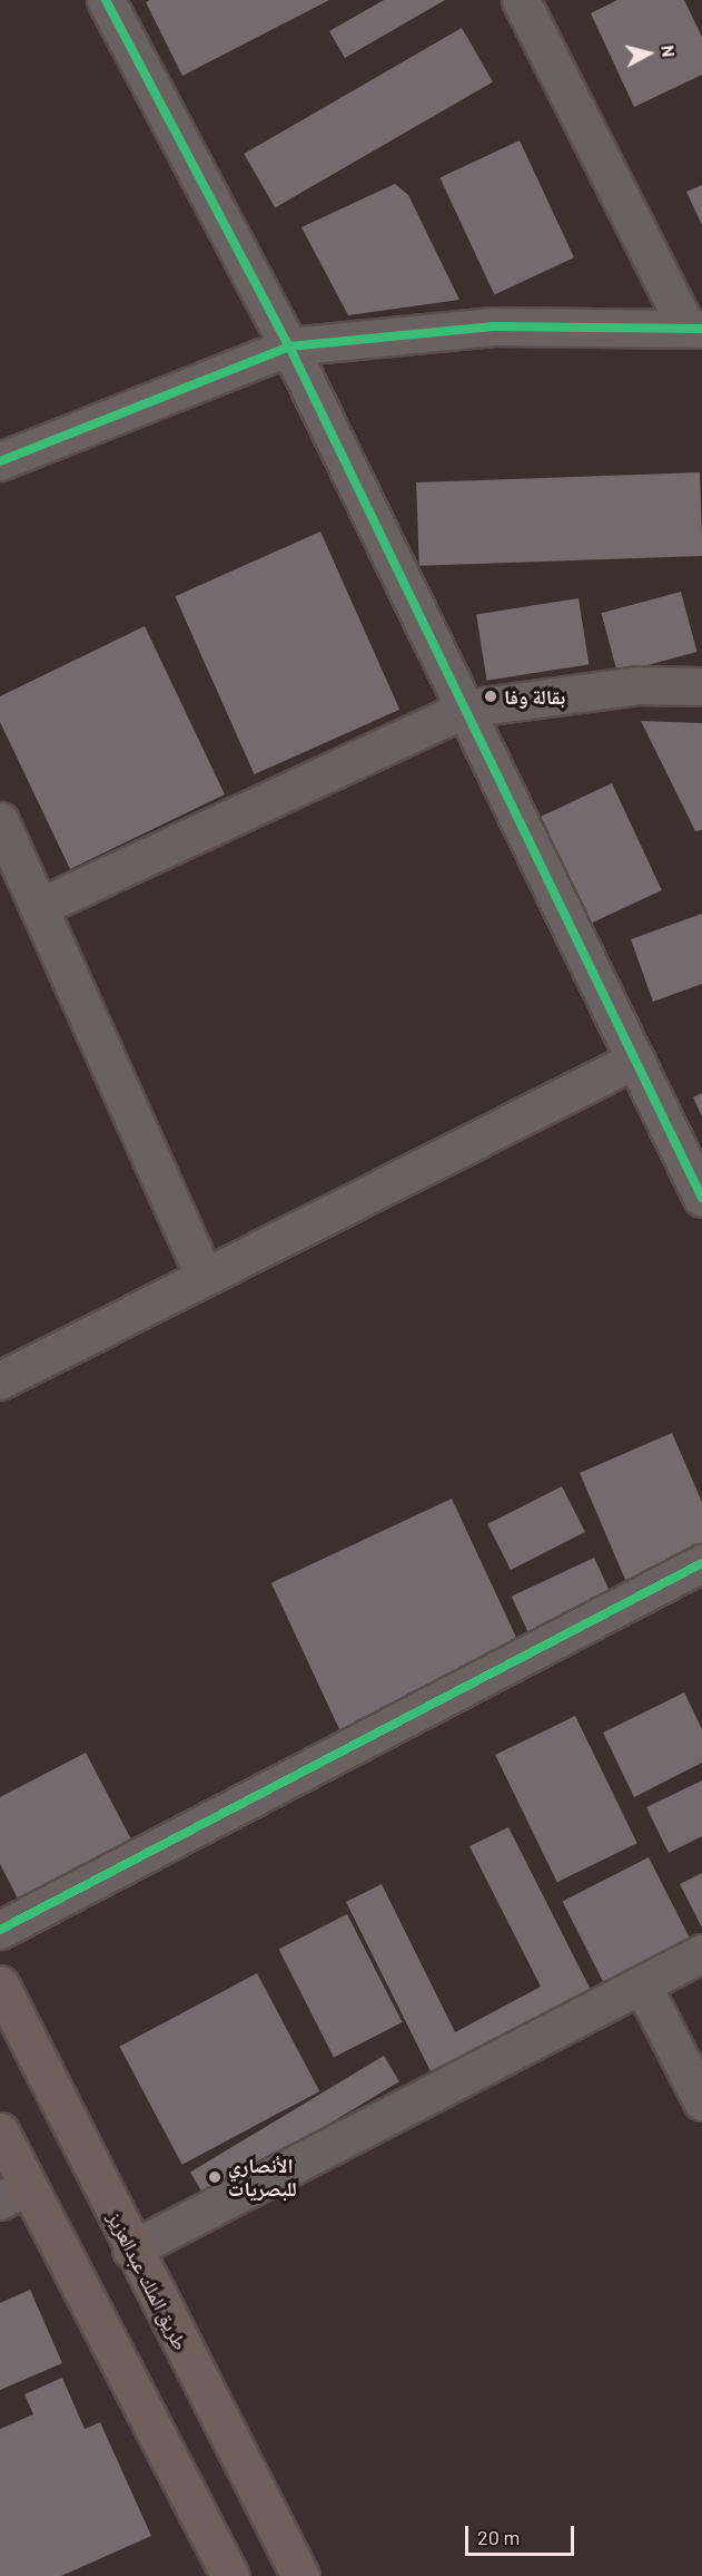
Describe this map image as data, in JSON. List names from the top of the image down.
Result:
{
  "streets": {
    "highway": ["طريق الملك عبدالعزيز"]
  },
  "places": ["بقالة وفا", "الأنصاري للبصريات"],
  "scale_bar": "20 m",
  "north": "right"
}
